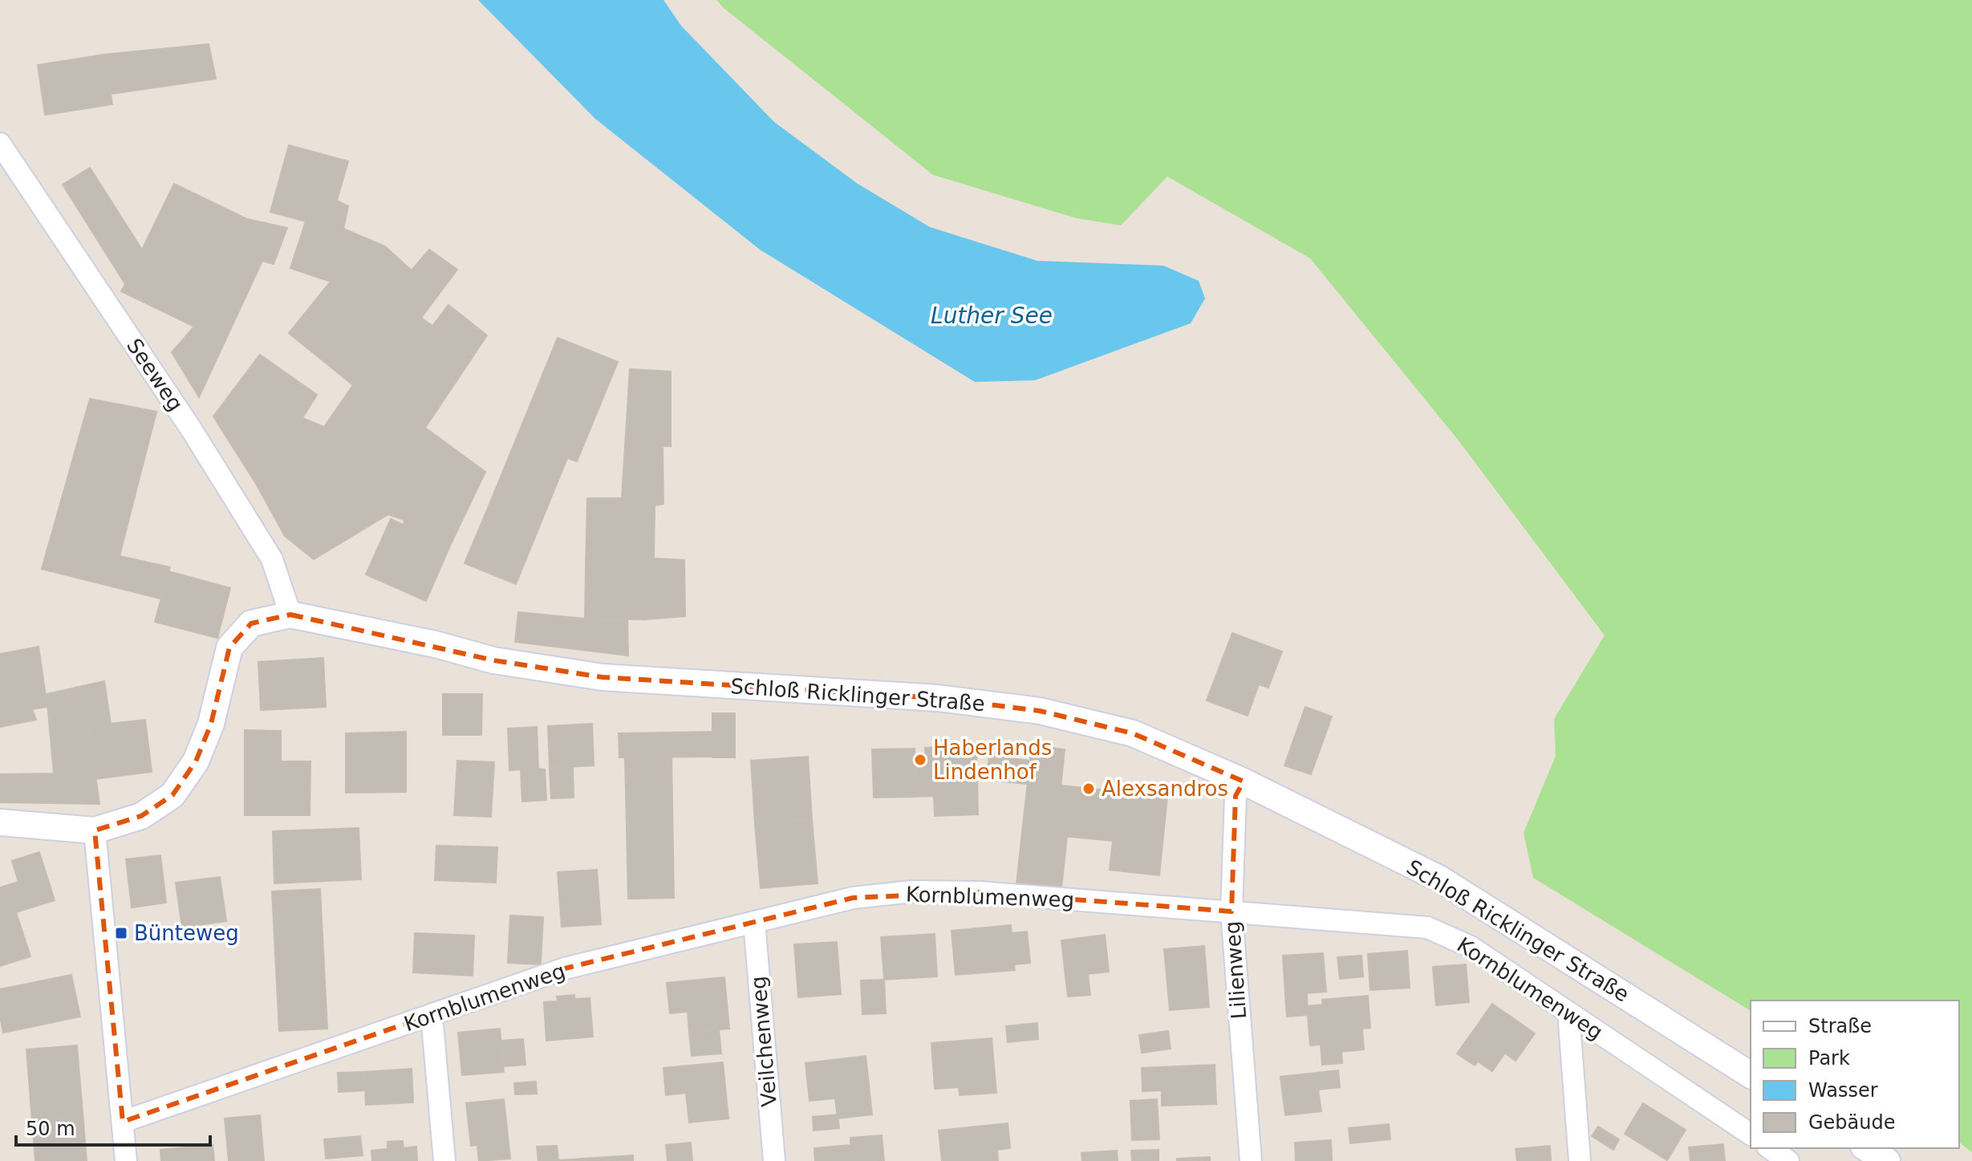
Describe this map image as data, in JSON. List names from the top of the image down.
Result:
{
  "streets": {
    "street": [
      "Seeweg",
      "Schloß Ricklinger Straße",
      "Kornblumenweg",
      "Lilienweg",
      "Veilchenweg"
    ]
  },
  "crossings": [
    ["Seeweg", "Schloß Ricklinger Straße"],
    ["Schloß Ricklinger Straße", "Lilienweg"],
    ["Kornblumenweg", "Lilienweg"],
    ["Kornblumenweg", "Veilchenweg"]
  ],
  "water": ["Luther See"],
  "places": {
    "other": ["Haberlands Lindenhof", "Alexsandros"],
    "transit": ["Bünteweg"]
  },
  "legend": [
    "Straße",
    "Park",
    "Wasser",
    "Gebäude"
  ],
  "scale_bar": "50 m"
}
